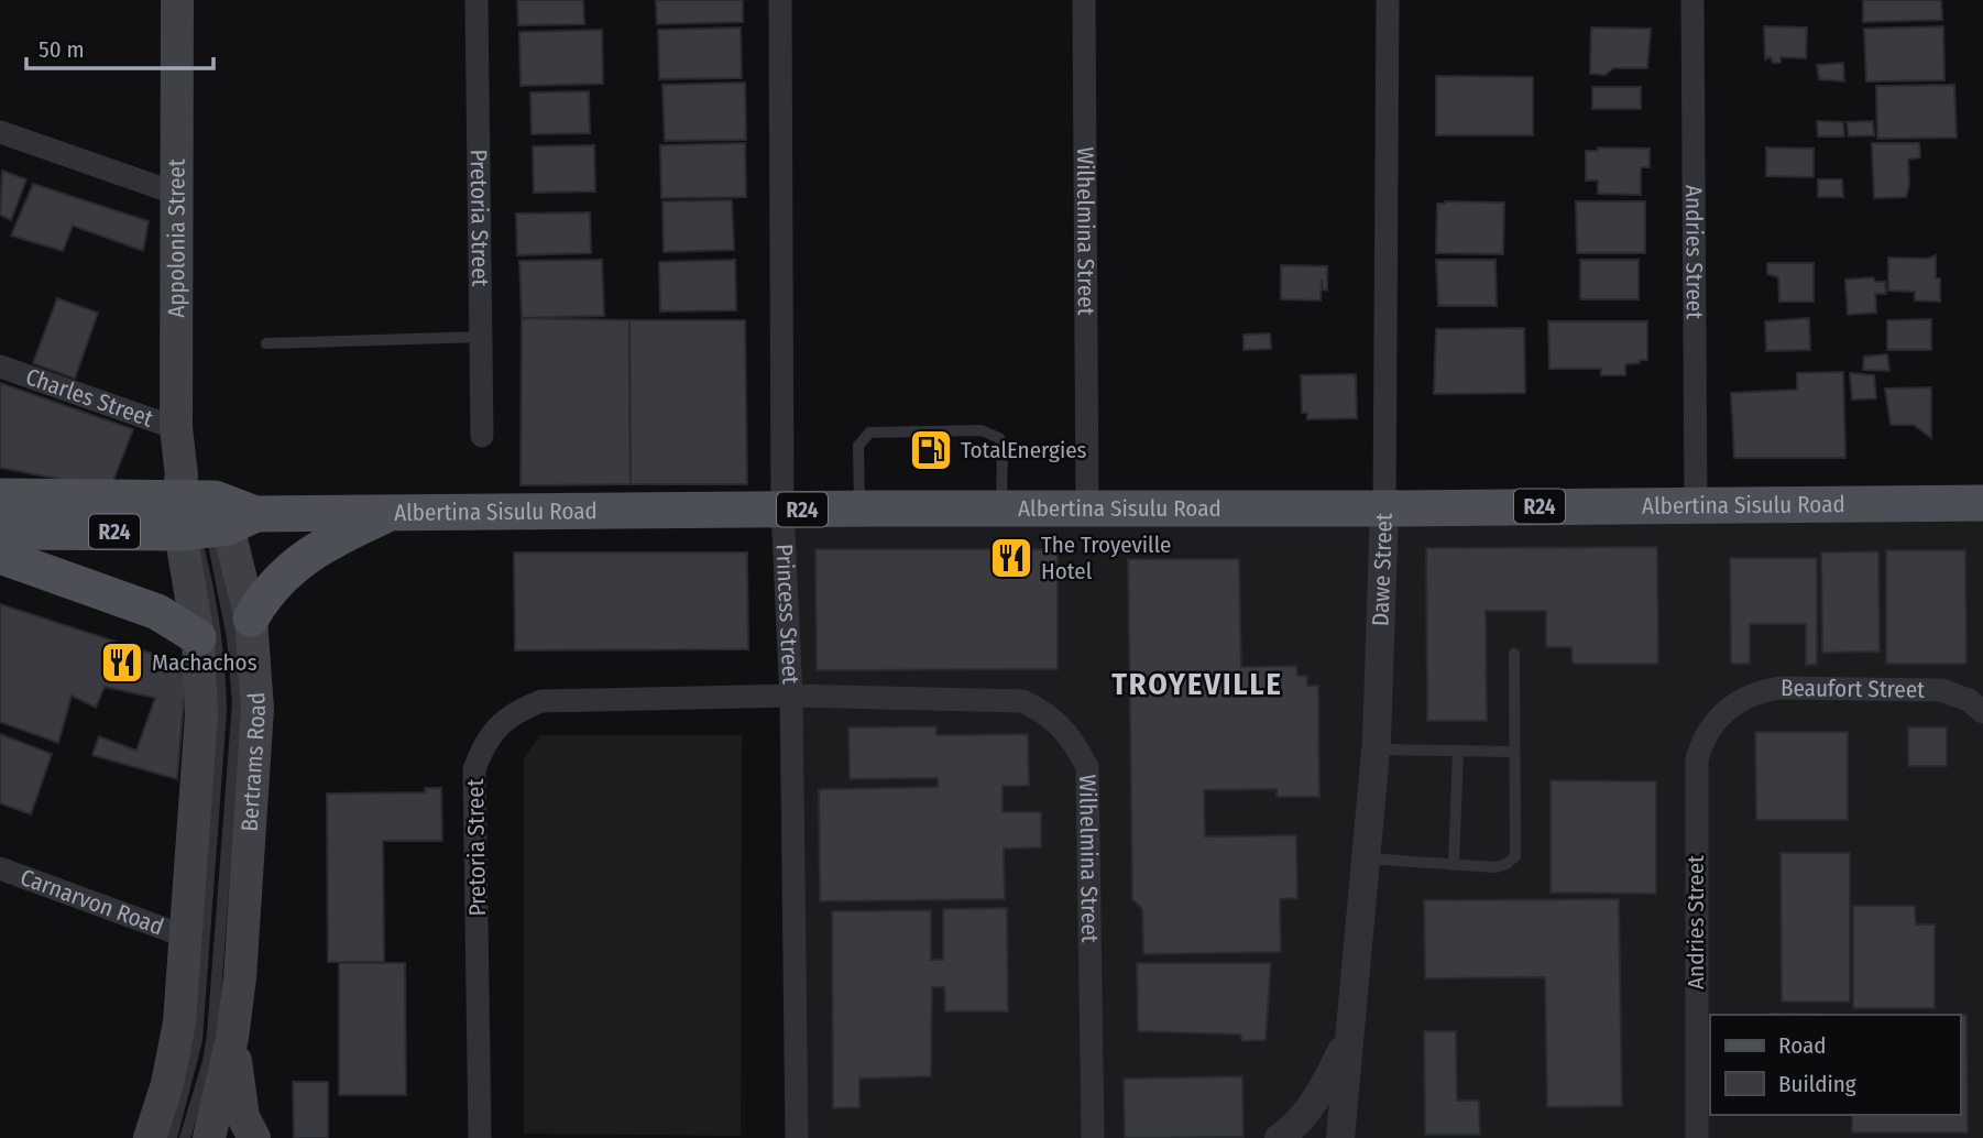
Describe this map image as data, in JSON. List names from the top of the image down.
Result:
{
  "streets": {
    "main road": [
      "Appolonia Street",
      "Albertina Sisulu Road",
      "R24",
      "Bertrams Road"
    ],
    "street": [
      "Pretoria Street",
      "Wilhelmina Street",
      "Andries Street",
      "Charles Street",
      "Dawe Street",
      "Princess Street",
      "Beaufort Street",
      "Carnarvon Road"
    ]
  },
  "crossings": [
    ["Pretoria Street", "Wilhelmina Street"],
    ["Pretoria Street", "Princess Street"],
    ["Wilhelmina Street", "Albertina Sisulu Road"],
    ["Wilhelmina Street", "Princess Street"],
    ["Appolonia Street", "Charles Street"],
    ["Appolonia Street", "Albertina Sisulu Road"],
    ["Appolonia Street", "Bertrams Road"],
    ["Andries Street", "Albertina Sisulu Road"],
    ["Andries Street", "Beaufort Street"],
    ["Albertina Sisulu Road", "Dawe Street"],
    ["Albertina Sisulu Road", "Princess Street"],
    ["Albertina Sisulu Road", "Bertrams Road"]
  ],
  "districts": ["TROYEVILLE"],
  "places": {
    "fuel station": ["TotalEnergies"],
    "restaurant": ["The Troyeville Hotel", "Machachos"]
  },
  "legend": ["Road", "Building"],
  "scale_bar": "50 m"
}
